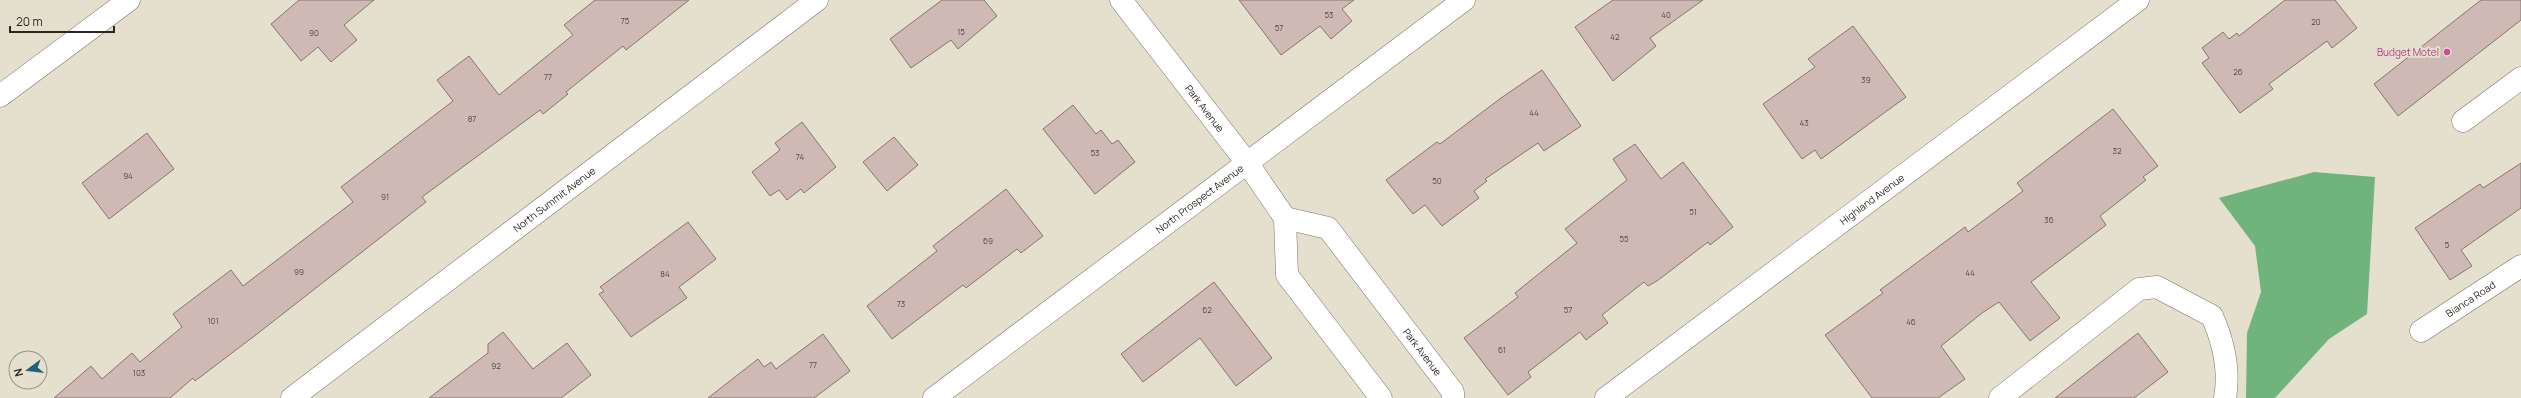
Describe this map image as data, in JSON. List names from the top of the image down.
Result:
{
  "streets": {
    "street": [
      "Park Avenue",
      "North Summit Avenue",
      "North Prospect Avenue",
      "Highland Avenue",
      "Bianca Road"
    ]
  },
  "crossings": [
    ["Park Avenue", "North Prospect Avenue"]
  ],
  "places": ["Budget Motel"],
  "house_numbers": [
    "53",
    "40",
    "75",
    "20",
    "57",
    "15",
    "90",
    "42",
    "26",
    "77",
    "39",
    "44",
    "87",
    "43",
    "32",
    "53",
    "74",
    "94",
    "50",
    "91",
    "51",
    "36",
    "55",
    "69",
    "5",
    "99",
    "44",
    "84",
    "73",
    "62",
    "57",
    "101",
    "46",
    "61",
    "77",
    "92",
    "103"
  ],
  "scale_bar": "20 m",
  "north": "left"
}
